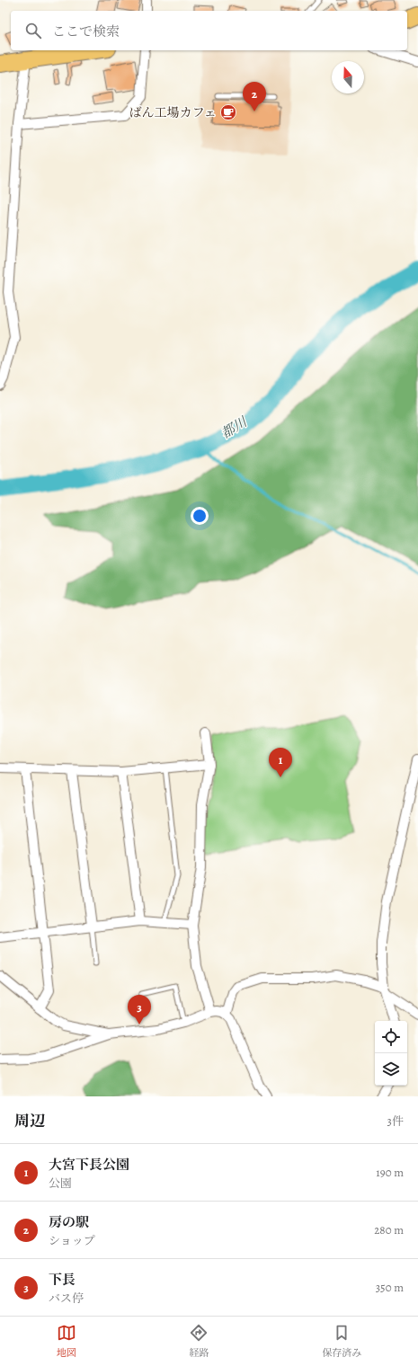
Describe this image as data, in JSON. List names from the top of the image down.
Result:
{
  "water": ["都川"],
  "places": {
    "cafe": ["ばん工場カフェ"]
  },
  "north": "top",
  "page": {
    "search": "ここで検索",
    "pins": ["2", "1", "3"],
    "heading": ["周辺", "3件"],
    "list": [
      {
        "mark": "1",
        "name": "大宮下長公園",
        "note": "公園",
        "value": "190 m"
      },
      {
        "mark": "2",
        "name": "房の駅",
        "note": "ショップ",
        "value": "280 m"
      },
      {
        "mark": "3",
        "name": "下長",
        "note": "バス停",
        "value": "350 m"
      }
    ],
    "nav": ["地図", "経路", "保存済み"]
  }
}
